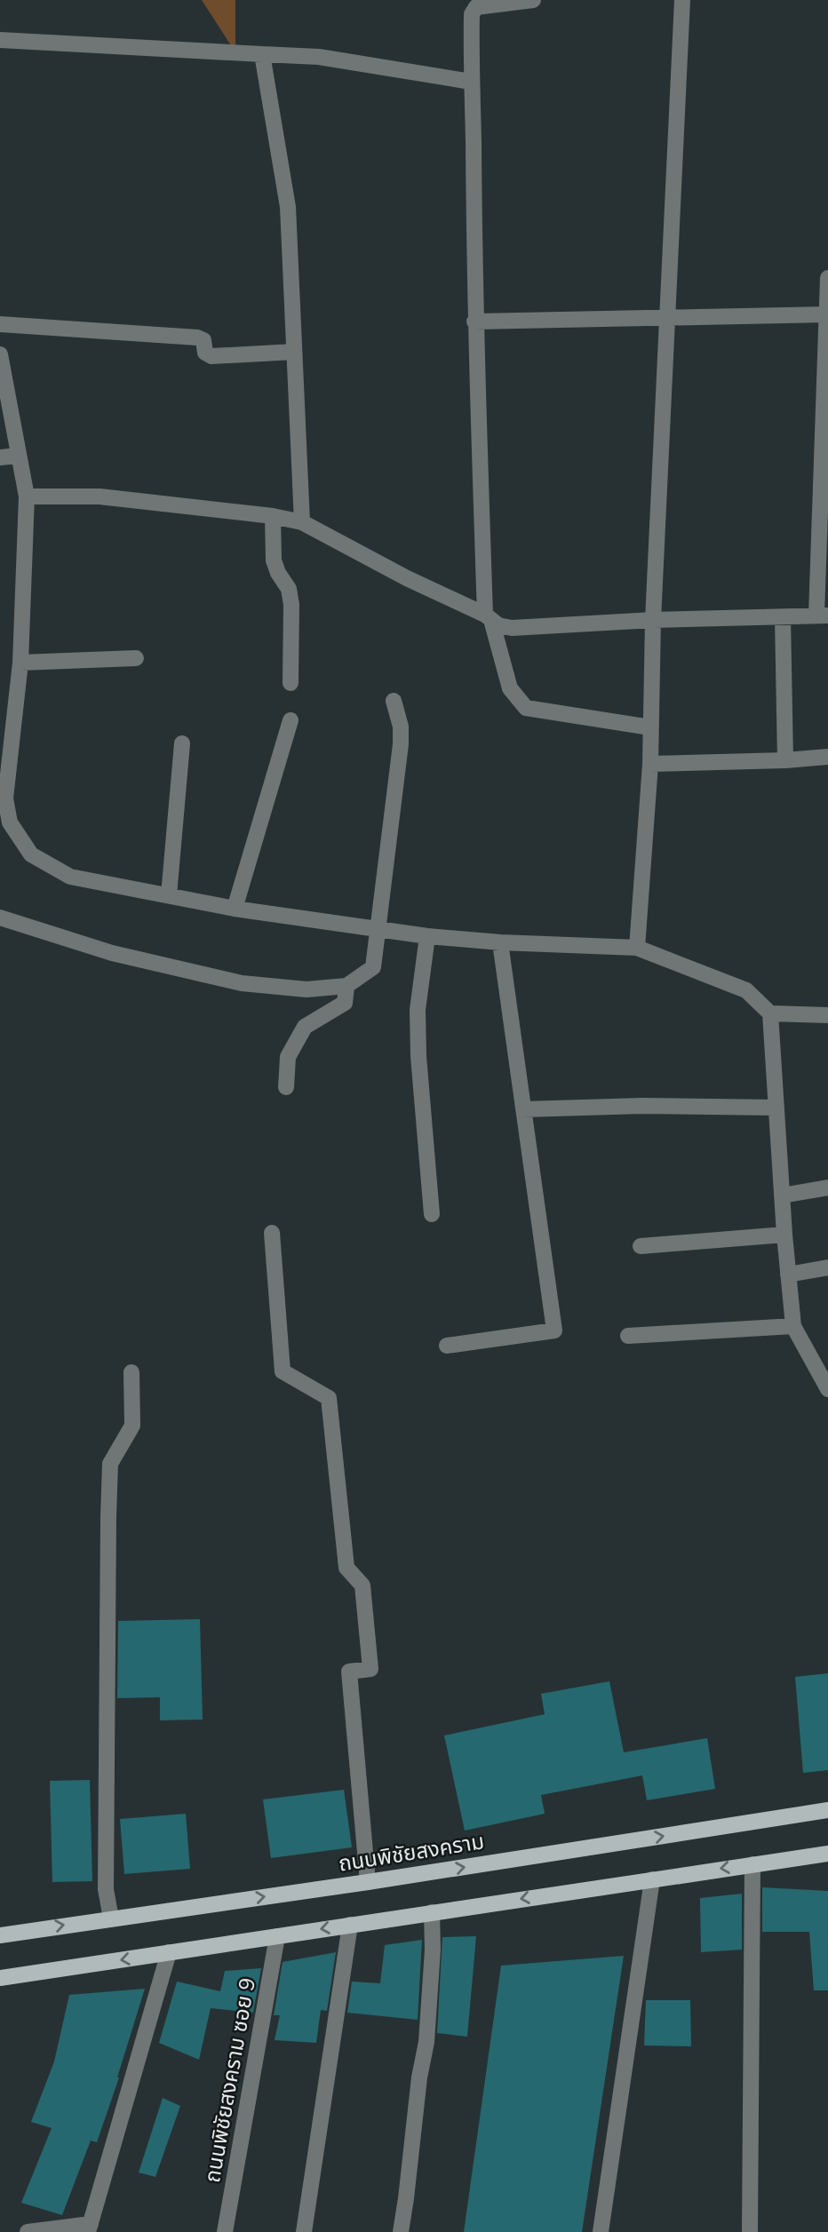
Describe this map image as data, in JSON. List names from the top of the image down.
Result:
{
  "streets": {
    "main road": ["ถนนพิชัยสงคราม"],
    "street": ["ถนนพิชัยสงคราม ซอย 9"]
  }
}
